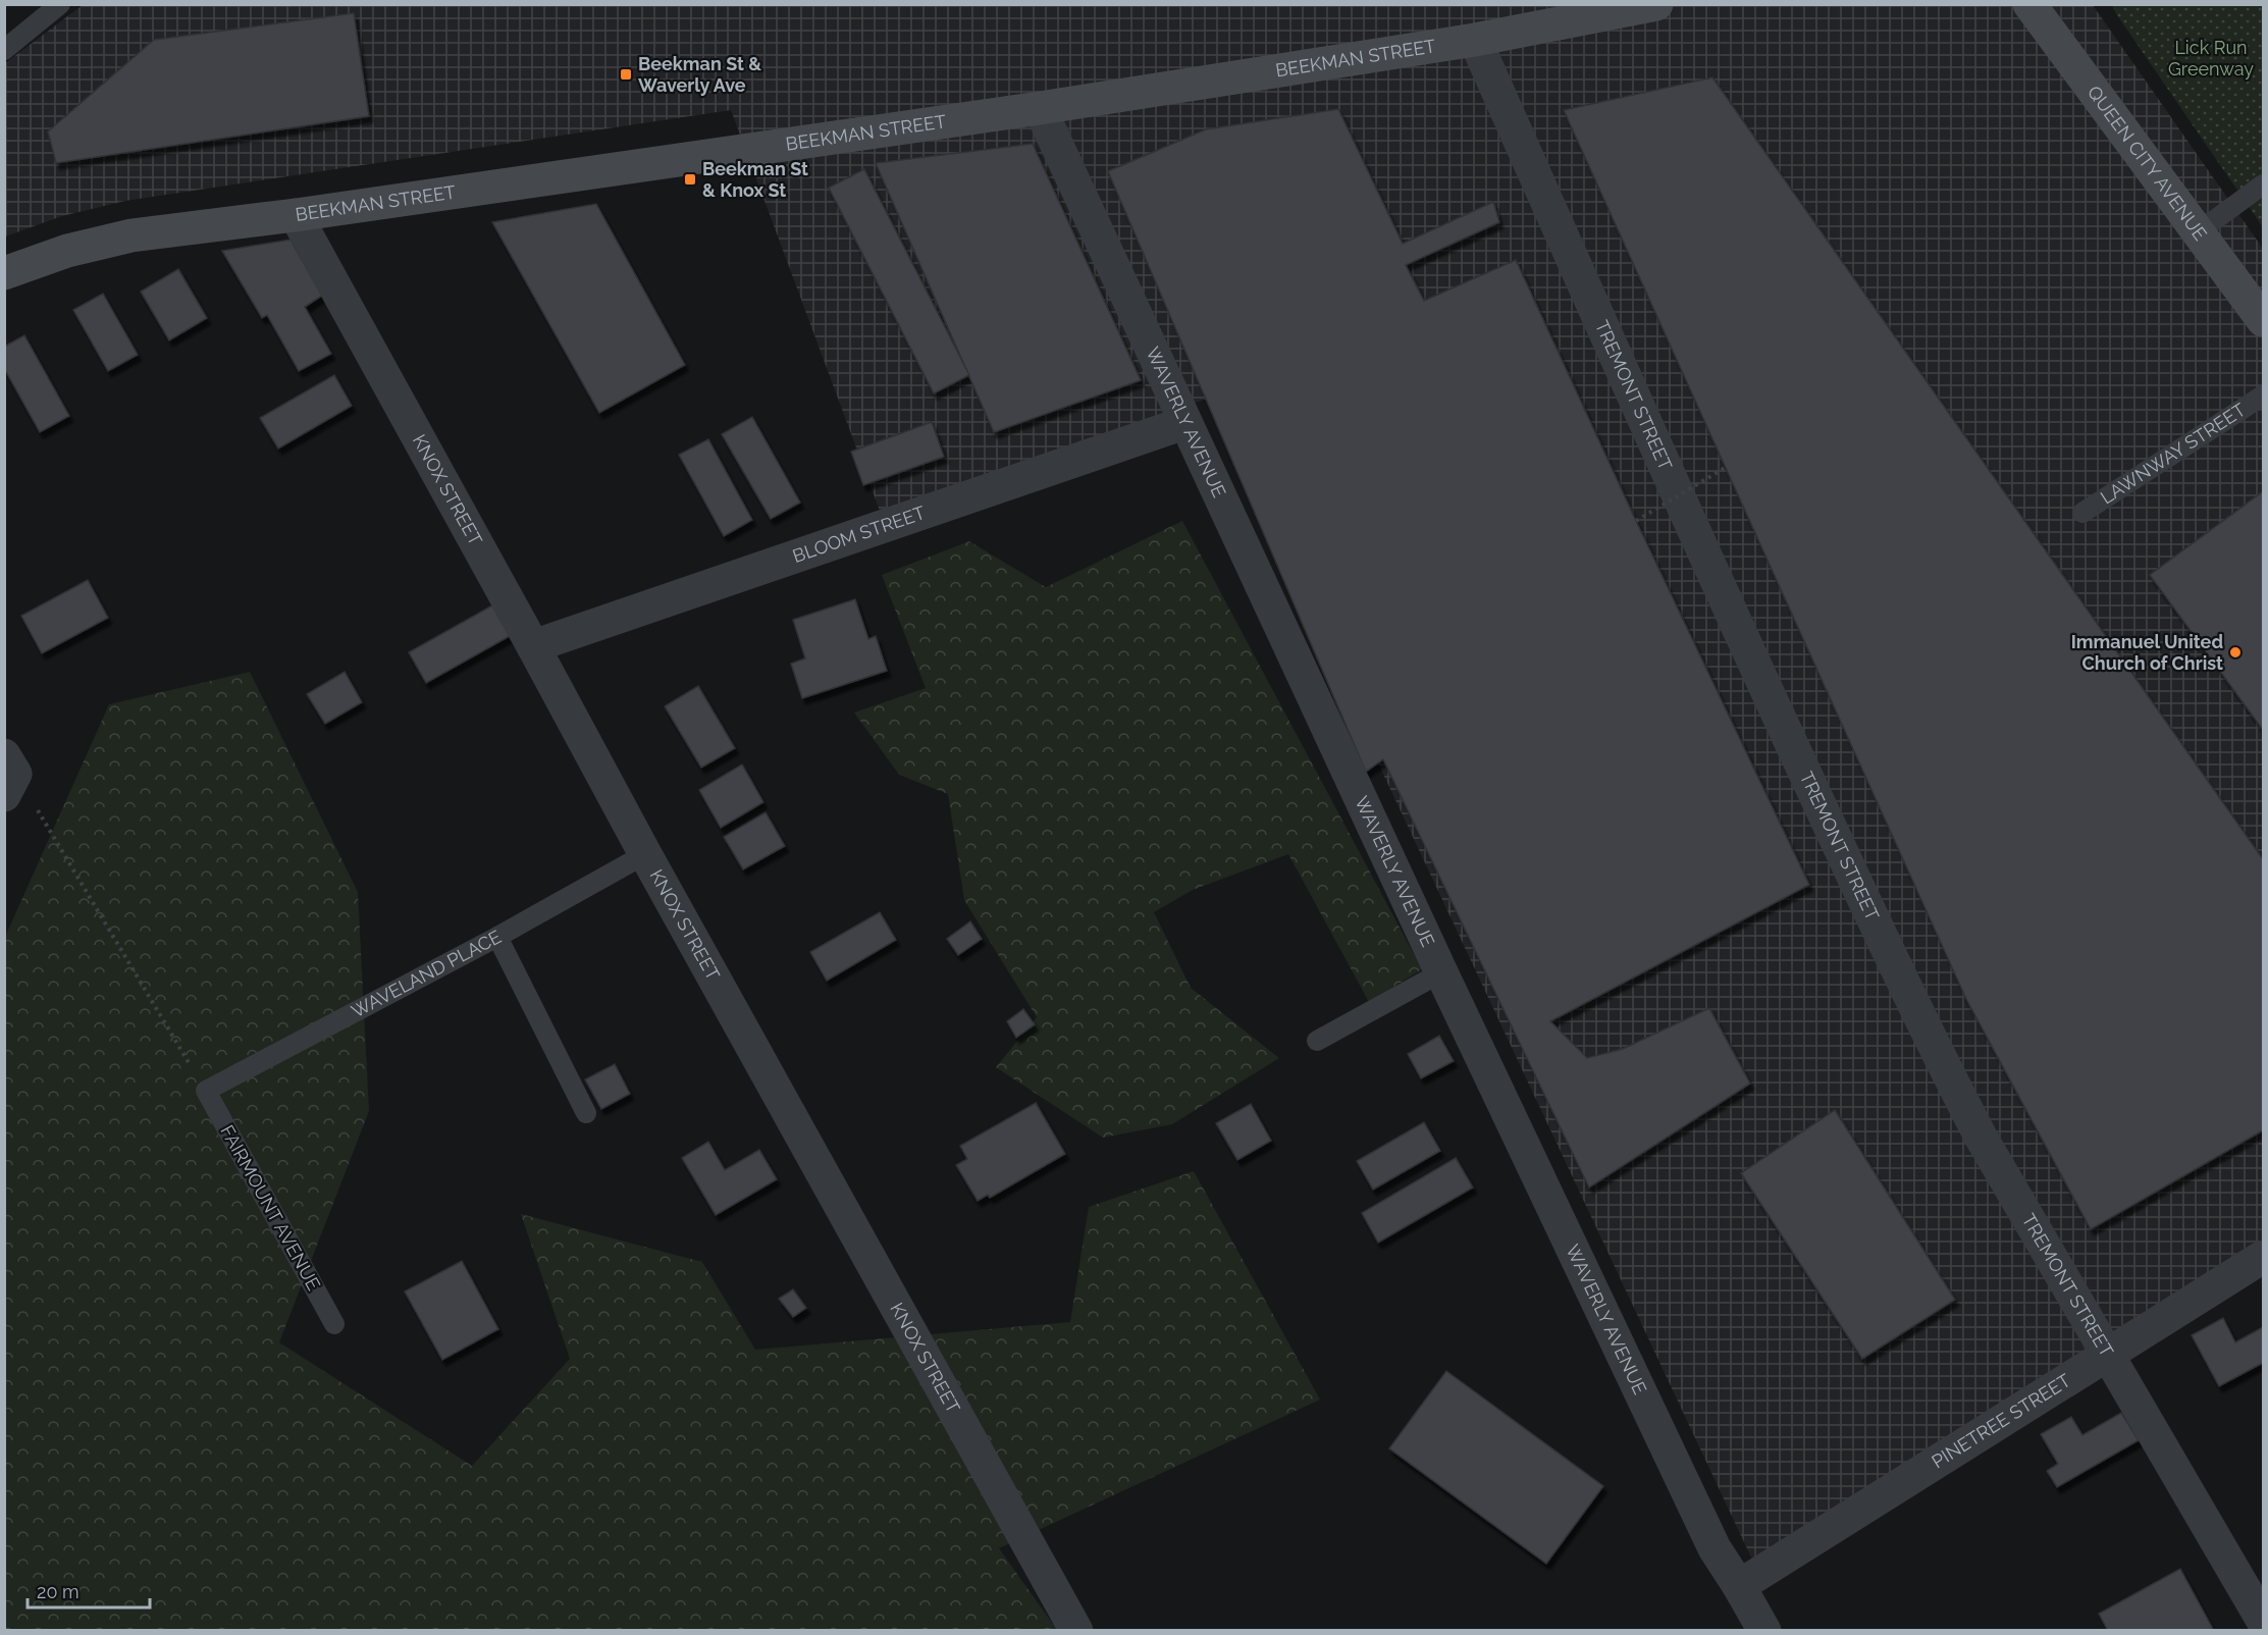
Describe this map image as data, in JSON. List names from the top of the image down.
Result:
{
  "streets": {
    "main road": ["BEEKMAN STREET", "QUEEN CITY AVENUE"],
    "street": [
      "TREMONT STREET",
      "WAVERLY AVENUE",
      "KNOX STREET",
      "BLOOM STREET",
      "PINETREE STREET"
    ],
    "lane": ["LAWNWAY STREET", "WAVELAND PLACE", "FAIRMOUNT AVENUE"]
  },
  "crossings": [
    ["BEEKMAN STREET", "TREMONT STREET"],
    ["BEEKMAN STREET", "WAVERLY AVENUE"],
    ["BEEKMAN STREET", "KNOX STREET"],
    ["TREMONT STREET", "PINETREE STREET"],
    ["WAVERLY AVENUE", "BLOOM STREET"],
    ["WAVERLY AVENUE", "PINETREE STREET"],
    ["KNOX STREET", "BLOOM STREET"],
    ["KNOX STREET", "WAVELAND PLACE"],
    ["WAVELAND PLACE", "FAIRMOUNT AVENUE"]
  ],
  "parks": ["Lick Run Greenway"],
  "places": {
    "transit": ["Beekman St & Waverly Ave", "Beekman St & Knox St"],
    "other": ["Immanuel United Church of Christ"]
  },
  "scale_bar": "20 m"
}
